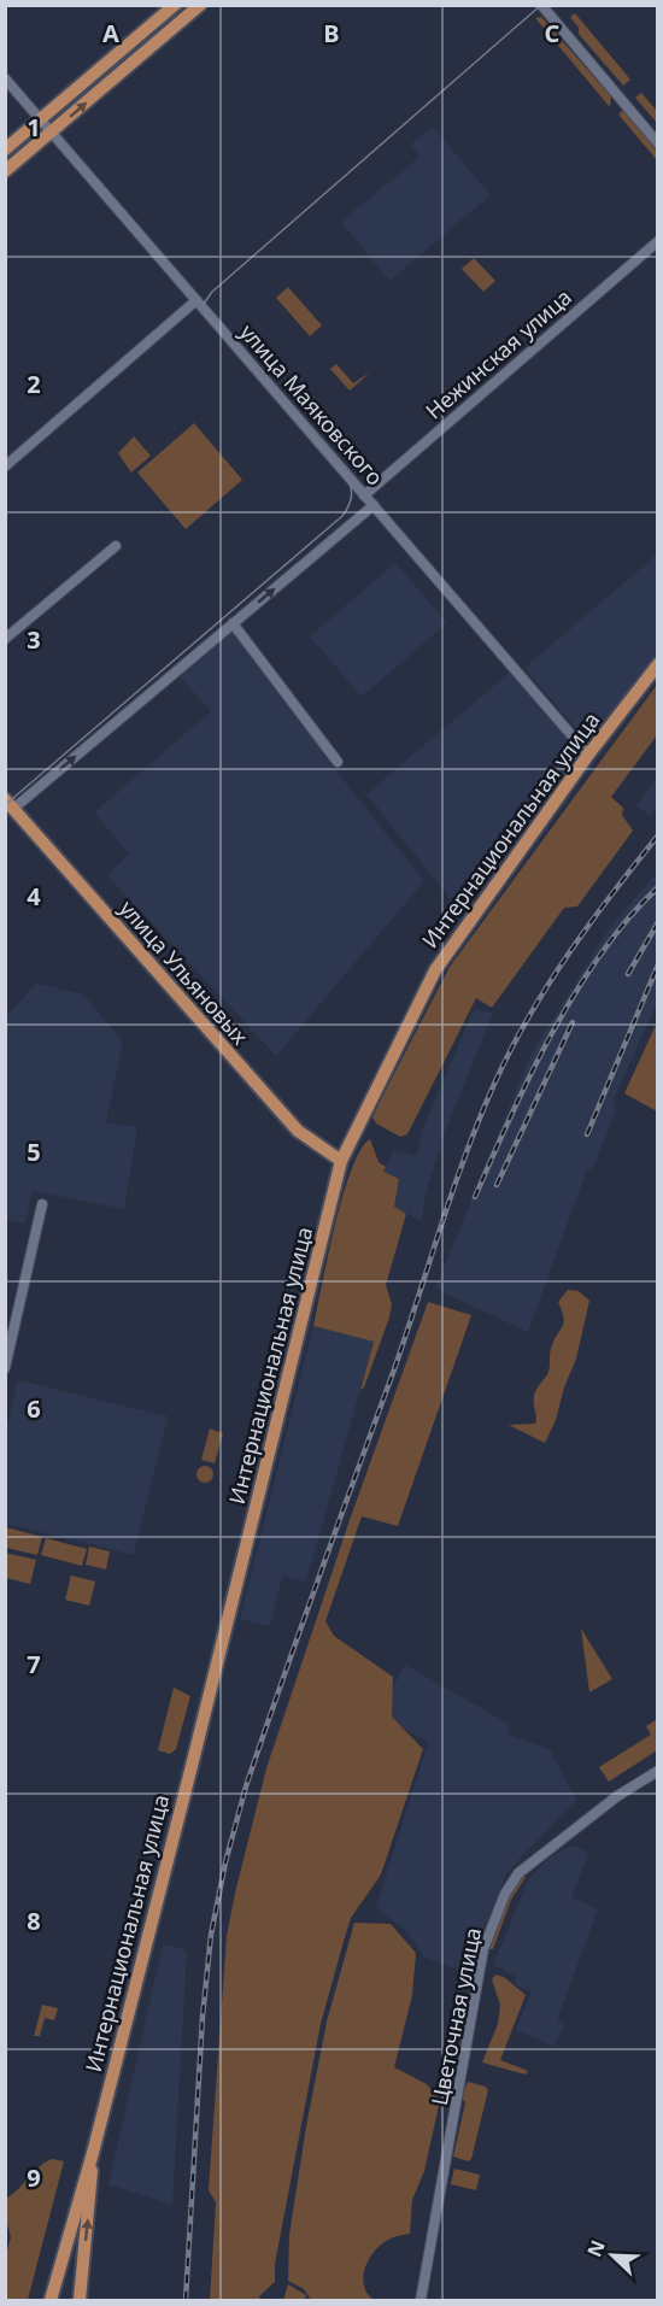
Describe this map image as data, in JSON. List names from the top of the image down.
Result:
{
  "streets": {
    "main road": ["Интернациональная улица", "улица Ульяновых"],
    "street": ["Нежинская улица", "улица Маяковского", "Цветочная улица"]
  },
  "crossings": [
    ["Нежинская улица", "улица Маяковского"],
    ["улица Маяковского", "Интернациональная улица"],
    ["Интернациональная улица", "улица Ульяновых"]
  ],
  "north": "top left",
  "grid": {
    "columns": ["A", "B", "C"],
    "rows": [
      "1",
      "2",
      "3",
      "4",
      "5",
      "6",
      "7",
      "8",
      "9"
    ]
  }
}
